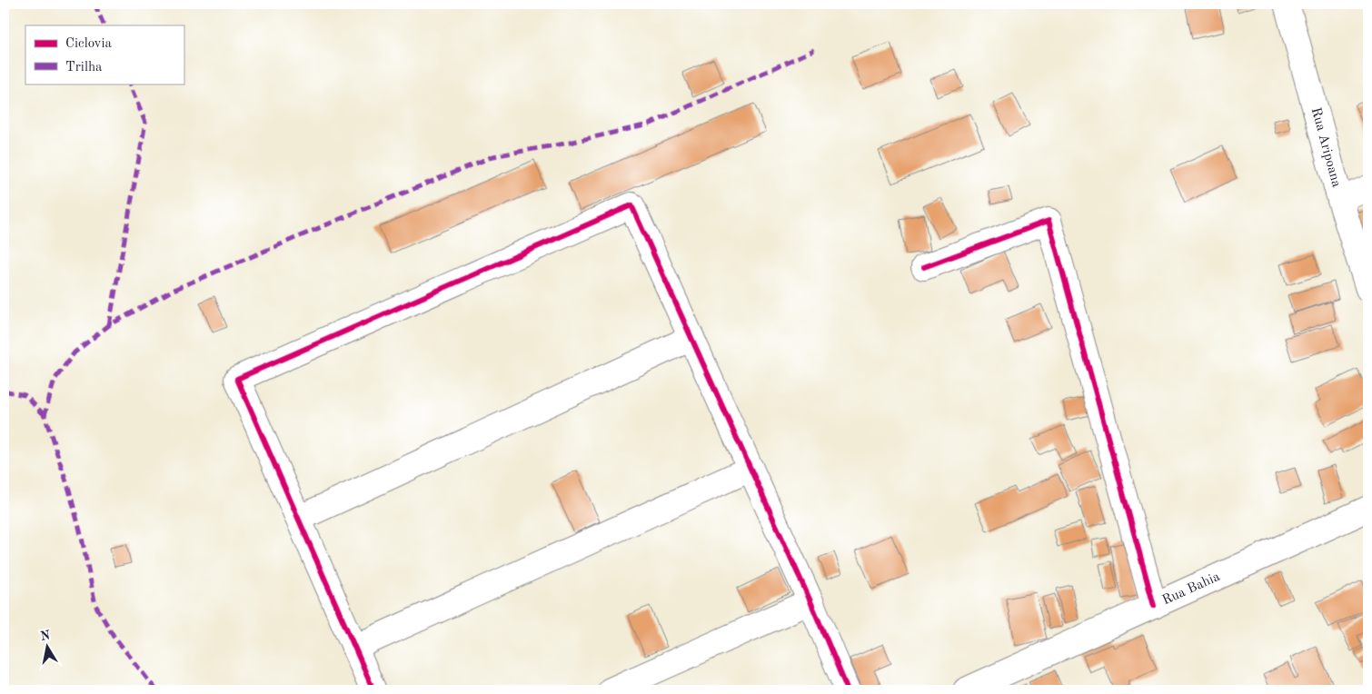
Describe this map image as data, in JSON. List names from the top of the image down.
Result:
{
  "streets": {
    "street": ["Rua Aripoana", "Rua Bahia"]
  },
  "legend": ["Ciclovia", "Trilha"],
  "north": "top"
}
